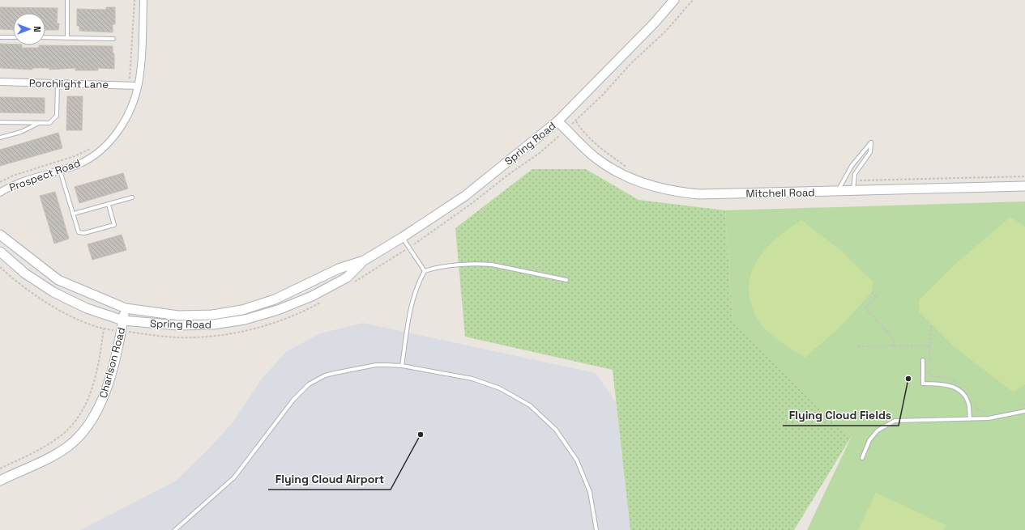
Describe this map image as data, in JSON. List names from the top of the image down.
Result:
{
  "streets": {
    "main road": ["Spring Road", "Mitchell Road", "Charlson Road"],
    "street": ["Porchlight Lane", "Prospect Road"]
  },
  "crossings": [
    ["Porchlight Lane", "Prospect Road"],
    ["Spring Road", "Mitchell Road"],
    ["Spring Road", "Charlson Road"]
  ],
  "places": ["Flying Cloud Fields", "Flying Cloud Airport"],
  "north": "right"
}
